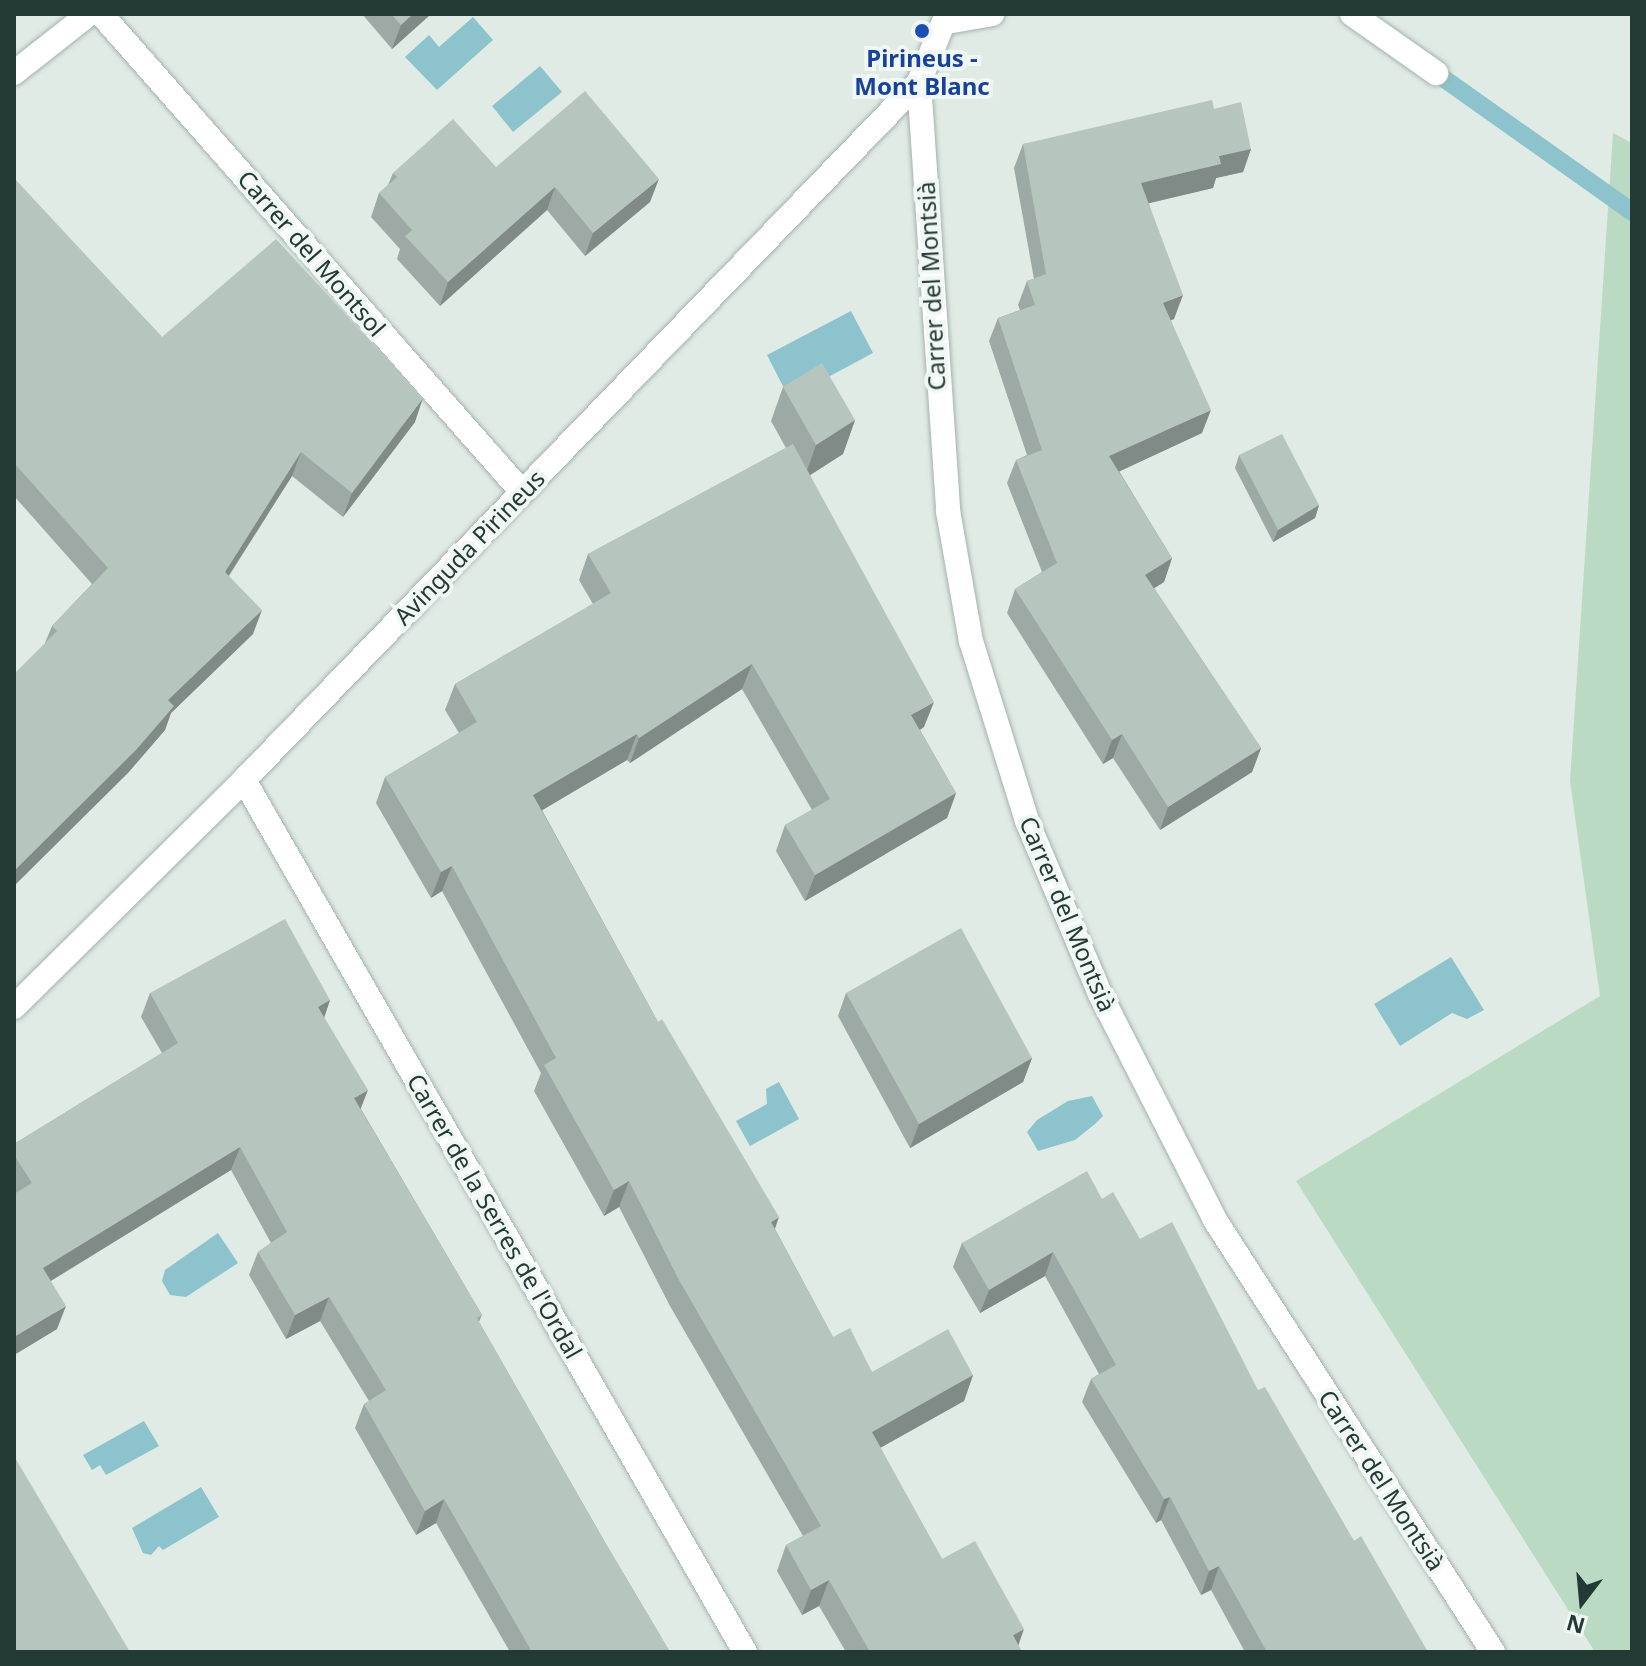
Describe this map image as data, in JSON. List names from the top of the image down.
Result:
{
  "streets": {
    "street": [
      "Carrer del Montsol",
      "Carrer del Montsià",
      "Avinguda Pirineus",
      "Carrer de la Serres de l'Ordal"
    ]
  },
  "crossings": [
    ["Carrer del Montsol", "Avinguda Pirineus"],
    ["Carrer del Montsià", "Avinguda Pirineus"],
    ["Avinguda Pirineus", "Carrer de la Serres de l'Ordal"]
  ],
  "places": ["Pirineus - Mont Blanc"],
  "north": "bottom"
}
